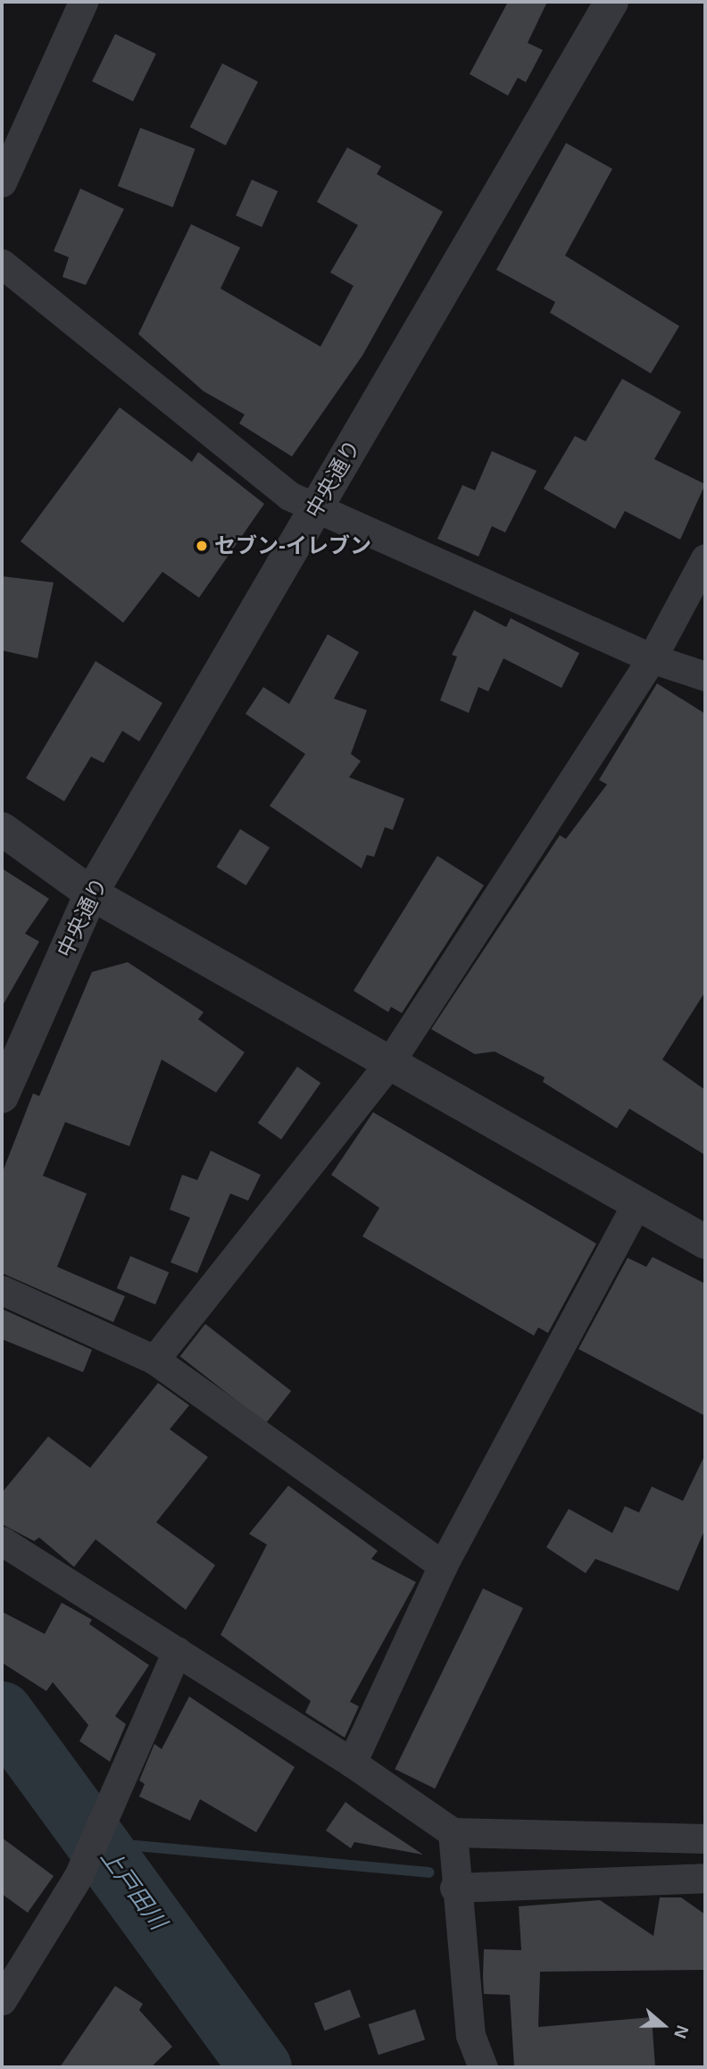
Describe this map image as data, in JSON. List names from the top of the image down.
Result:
{
  "streets": {
    "street": ["中央通り"]
  },
  "water": ["上戸田川"],
  "places": ["セブン-イレブン"],
  "north": "right"
}
